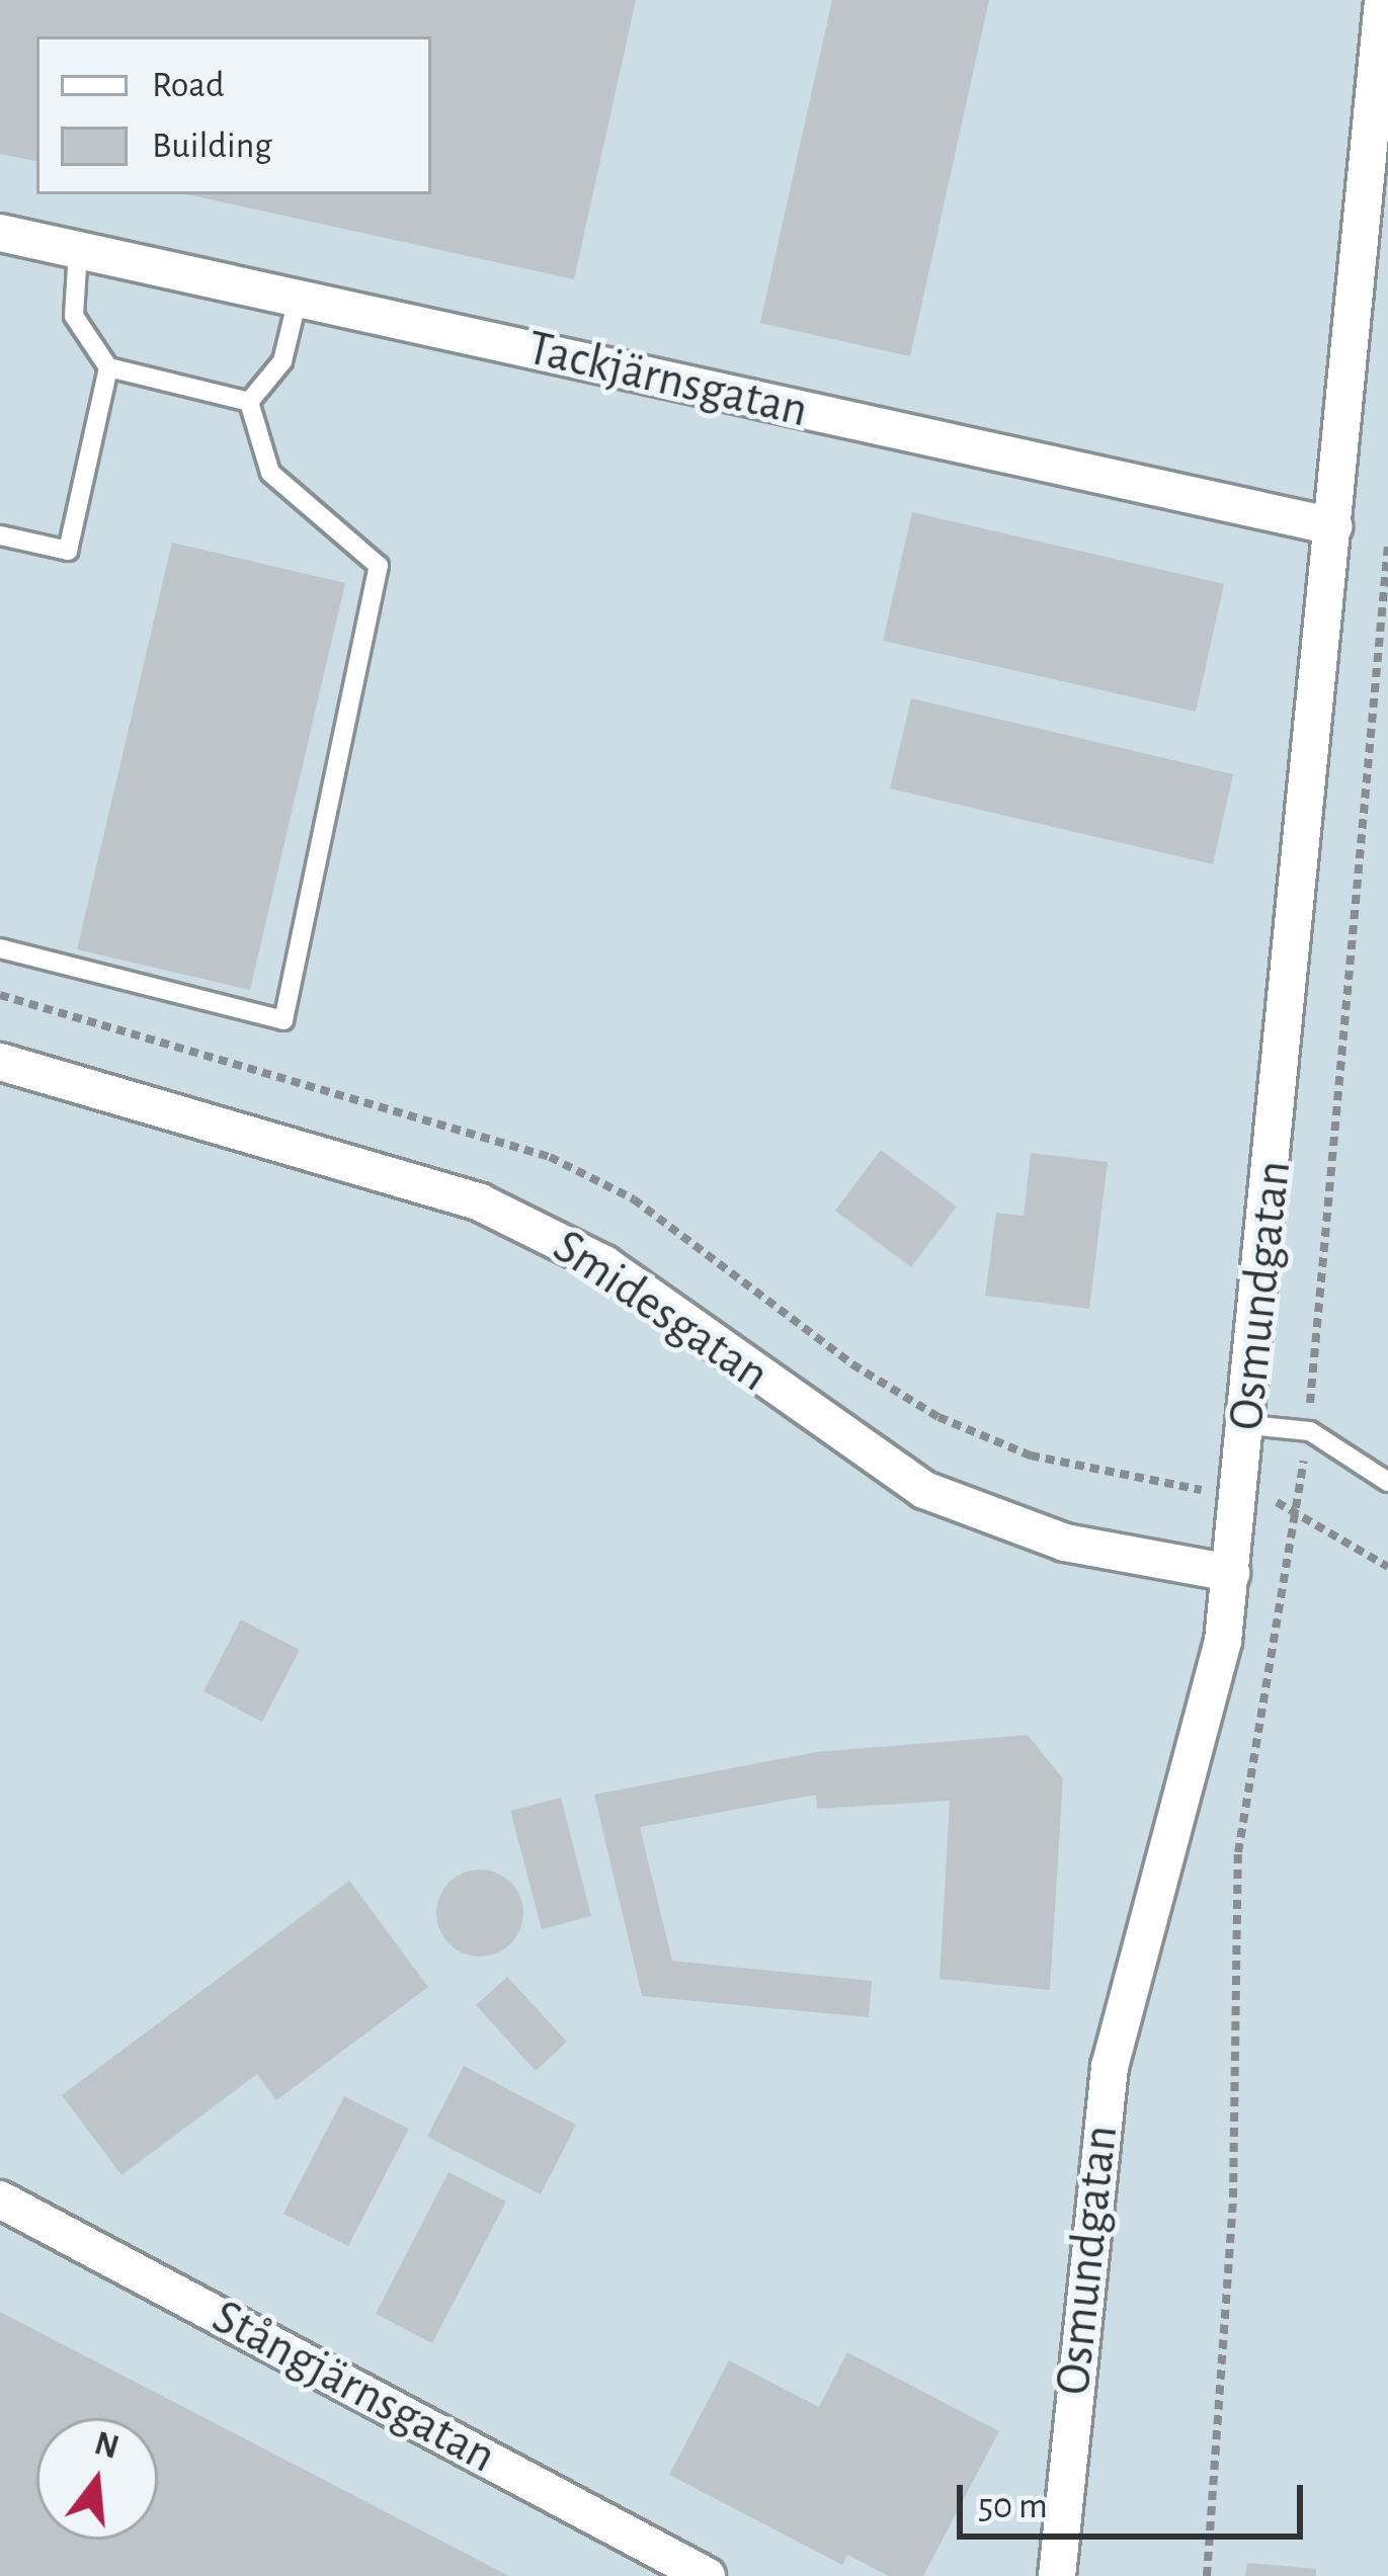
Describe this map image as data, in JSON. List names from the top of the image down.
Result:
{
  "streets": {
    "street": [
      "Tackjärnsgatan",
      "Osmundgatan",
      "Smidesgatan",
      "Stångjärnsgatan"
    ]
  },
  "crossings": [
    ["Tackjärnsgatan", "Osmundgatan"],
    ["Osmundgatan", "Smidesgatan"]
  ],
  "legend": ["Road", "Building"],
  "scale_bar": "50 m",
  "north": "top"
}
